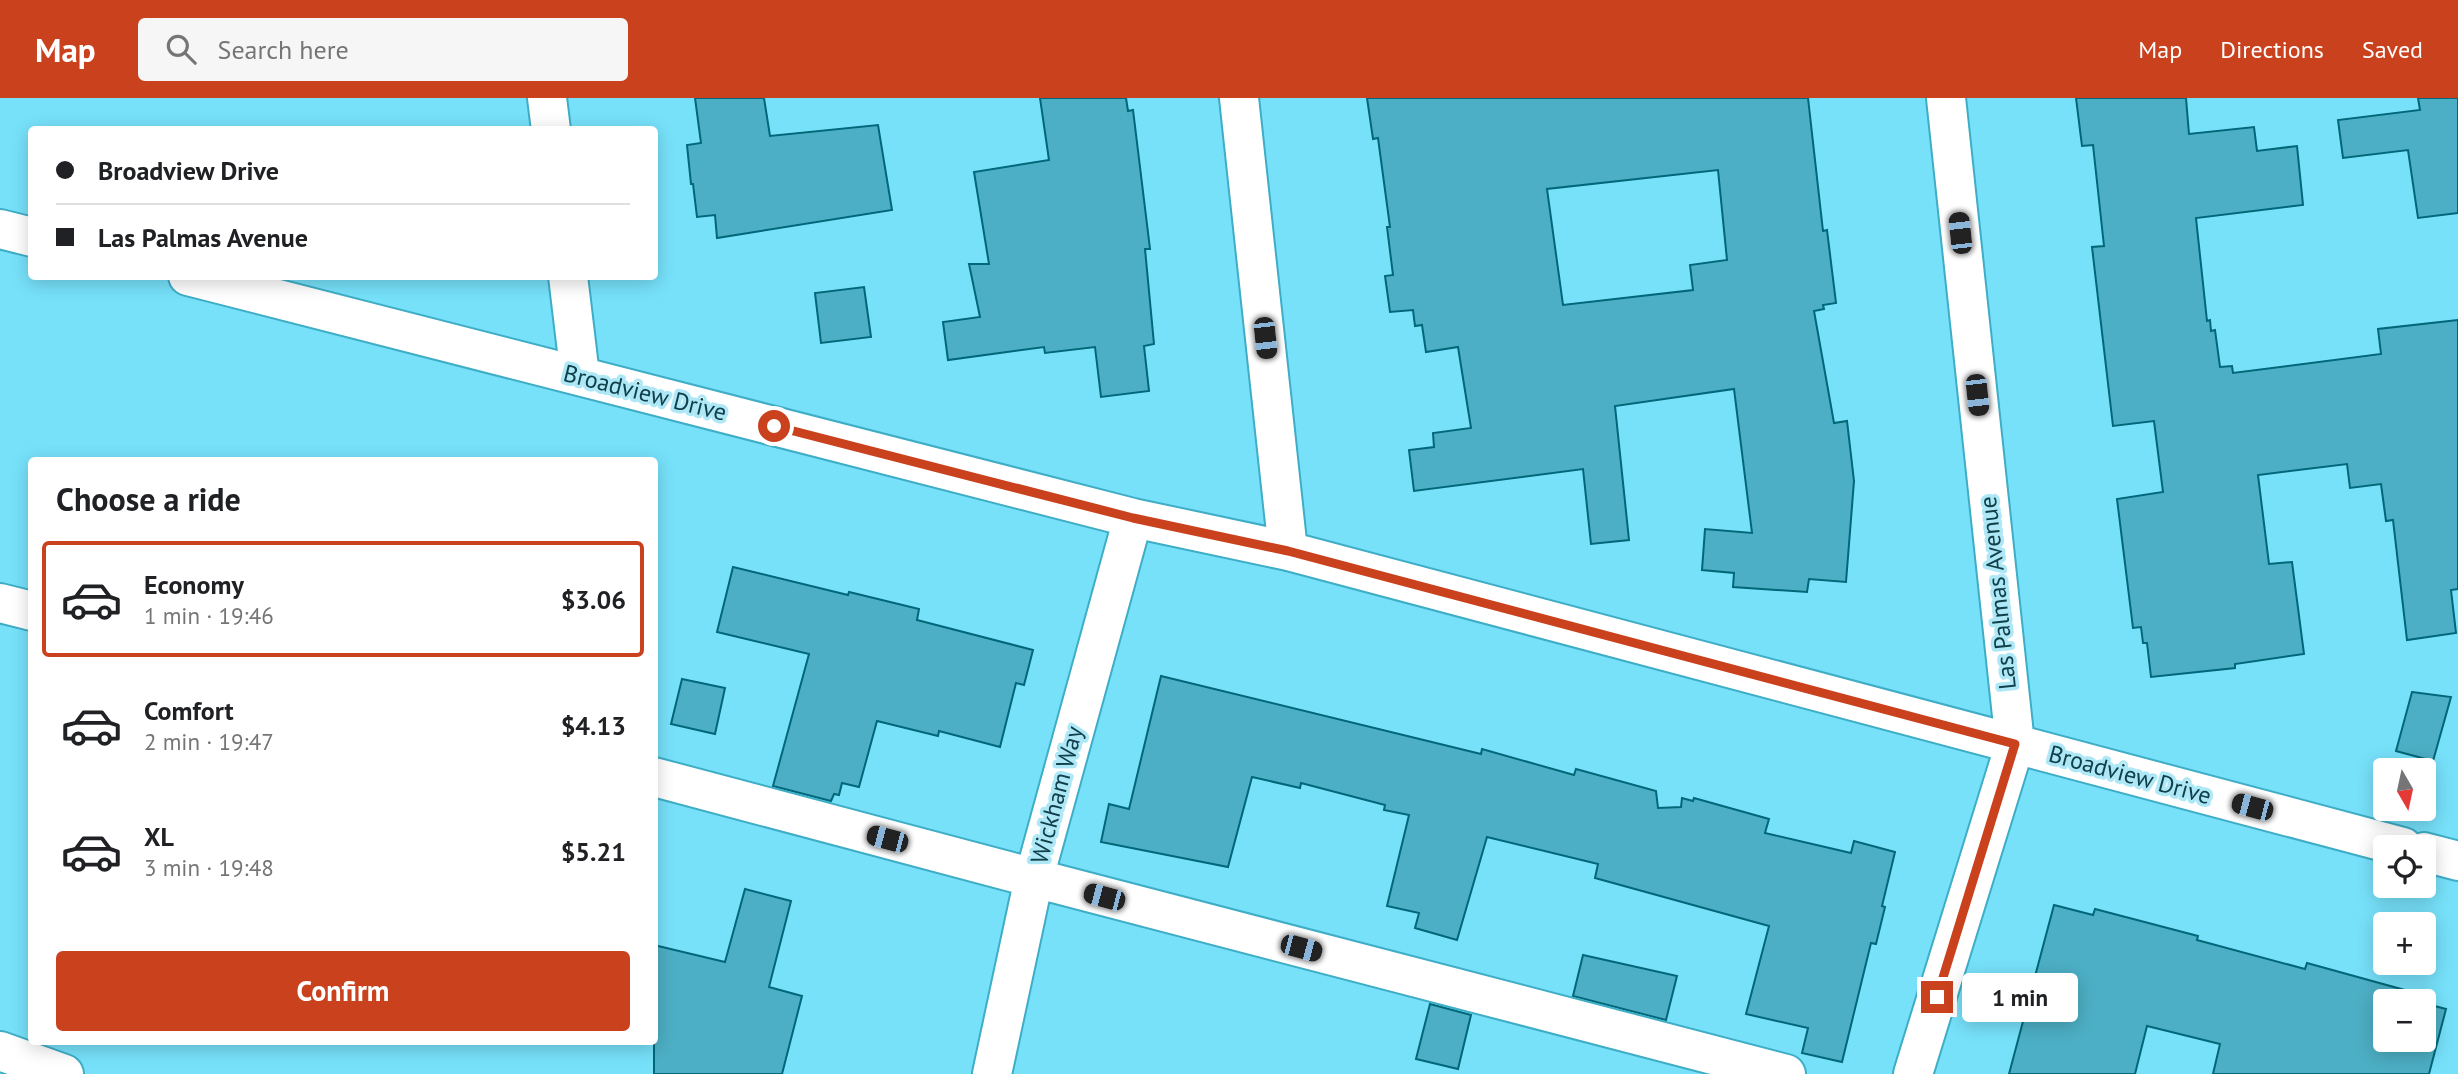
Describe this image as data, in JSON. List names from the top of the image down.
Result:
{
  "streets": {
    "street": ["Broadview Drive", "Las Palmas Avenue", "Wickham Way"]
  },
  "crossings": [
    ["Broadview Drive", "Las Palmas Avenue"],
    ["Broadview Drive", "Wickham Way"]
  ],
  "north": "bottom",
  "page": {
    "header": "Map",
    "search": "Search here",
    "nav": ["Map", "Directions", "Saved"],
    "banner": ["Broadview Drive", "Las Palmas Avenue"],
    "heading": "Choose a ride",
    "list": [
      {
        "name": "Economy",
        "note": "1 min · 19:46",
        "value": "$3.06"
      },
      {
        "name": "Comfort",
        "note": "2 min · 19:47",
        "value": "$4.13"
      },
      {
        "name": "XL",
        "note": "3 min · 19:48",
        "value": "$5.21"
      }
    ],
    "map_buttons": ["+", "−"],
    "buttons": "Confirm",
    "bubble": "1 min"
  }
}
